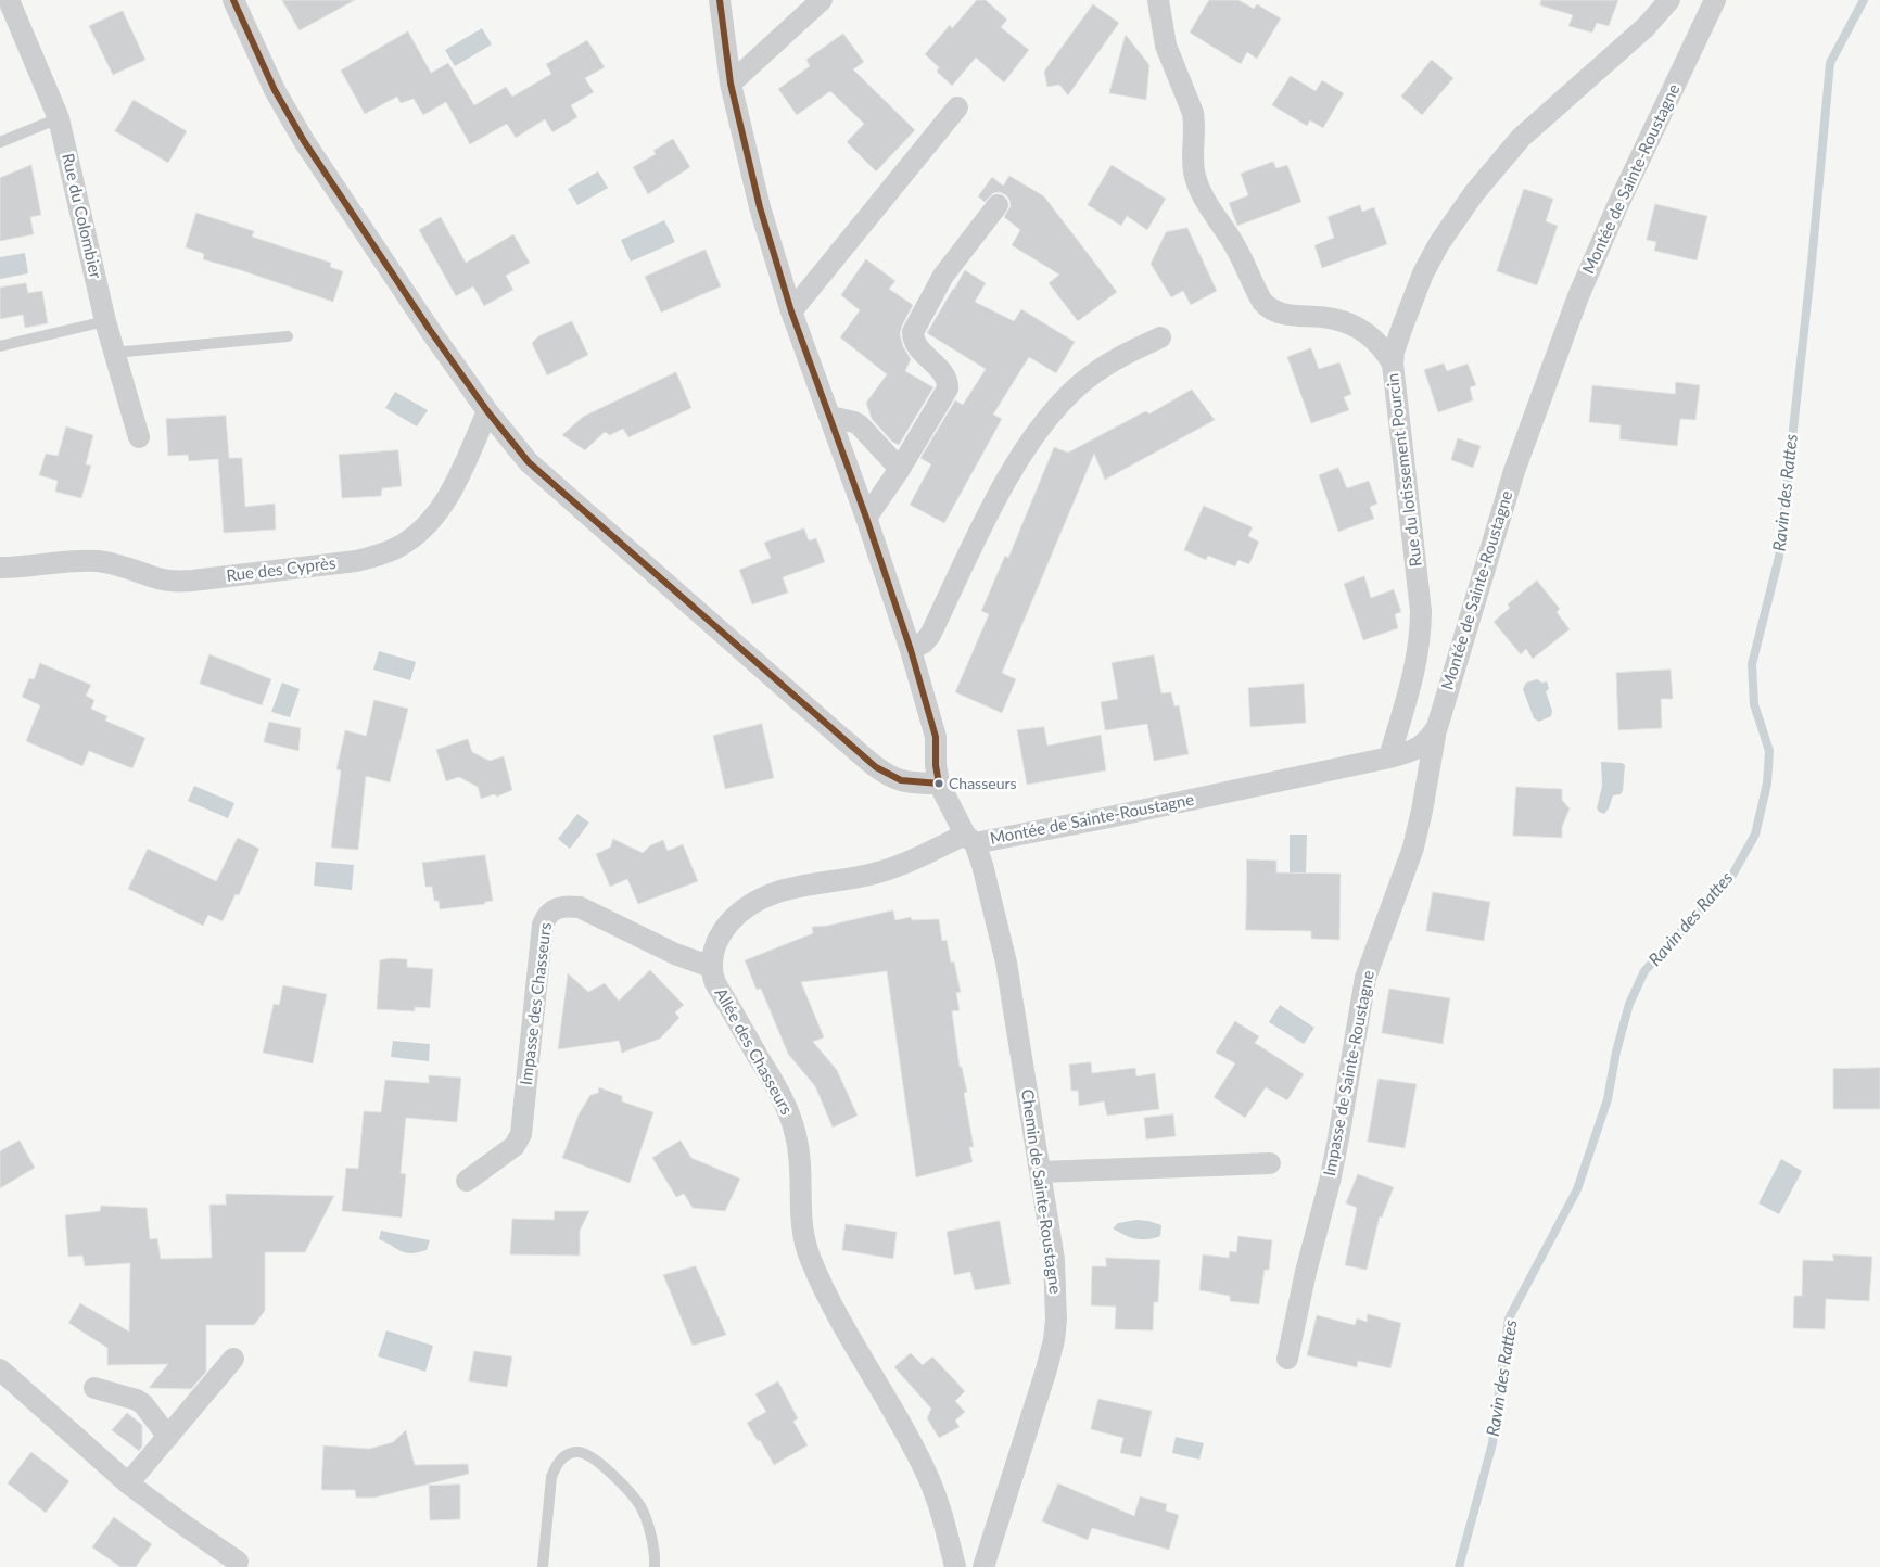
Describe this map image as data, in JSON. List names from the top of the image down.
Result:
{
  "streets": {
    "street": [
      "Montée de Sainte-Roustagne",
      "Rue du Colombier",
      "Rue du lotissement Pourcin",
      "Rue des Cyprès",
      "Impasse des Chasseurs",
      "Allée des Chasseurs",
      "Impasse de Sainte-Roustagne",
      "Chemin de Sainte-Roustagne"
    ]
  },
  "crossings": [
    ["Montée de Sainte-Roustagne", "Rue du lotissement Pourcin"],
    ["Montée de Sainte-Roustagne", "Allée des Chasseurs"],
    ["Montée de Sainte-Roustagne", "Impasse de Sainte-Roustagne"],
    ["Montée de Sainte-Roustagne", "Chemin de Sainte-Roustagne"],
    ["Impasse des Chasseurs", "Allée des Chasseurs"],
    ["Allée des Chasseurs", "Chemin de Sainte-Roustagne"]
  ],
  "water": ["Ravin des Rattes"],
  "places": ["Chasseurs"]
}
